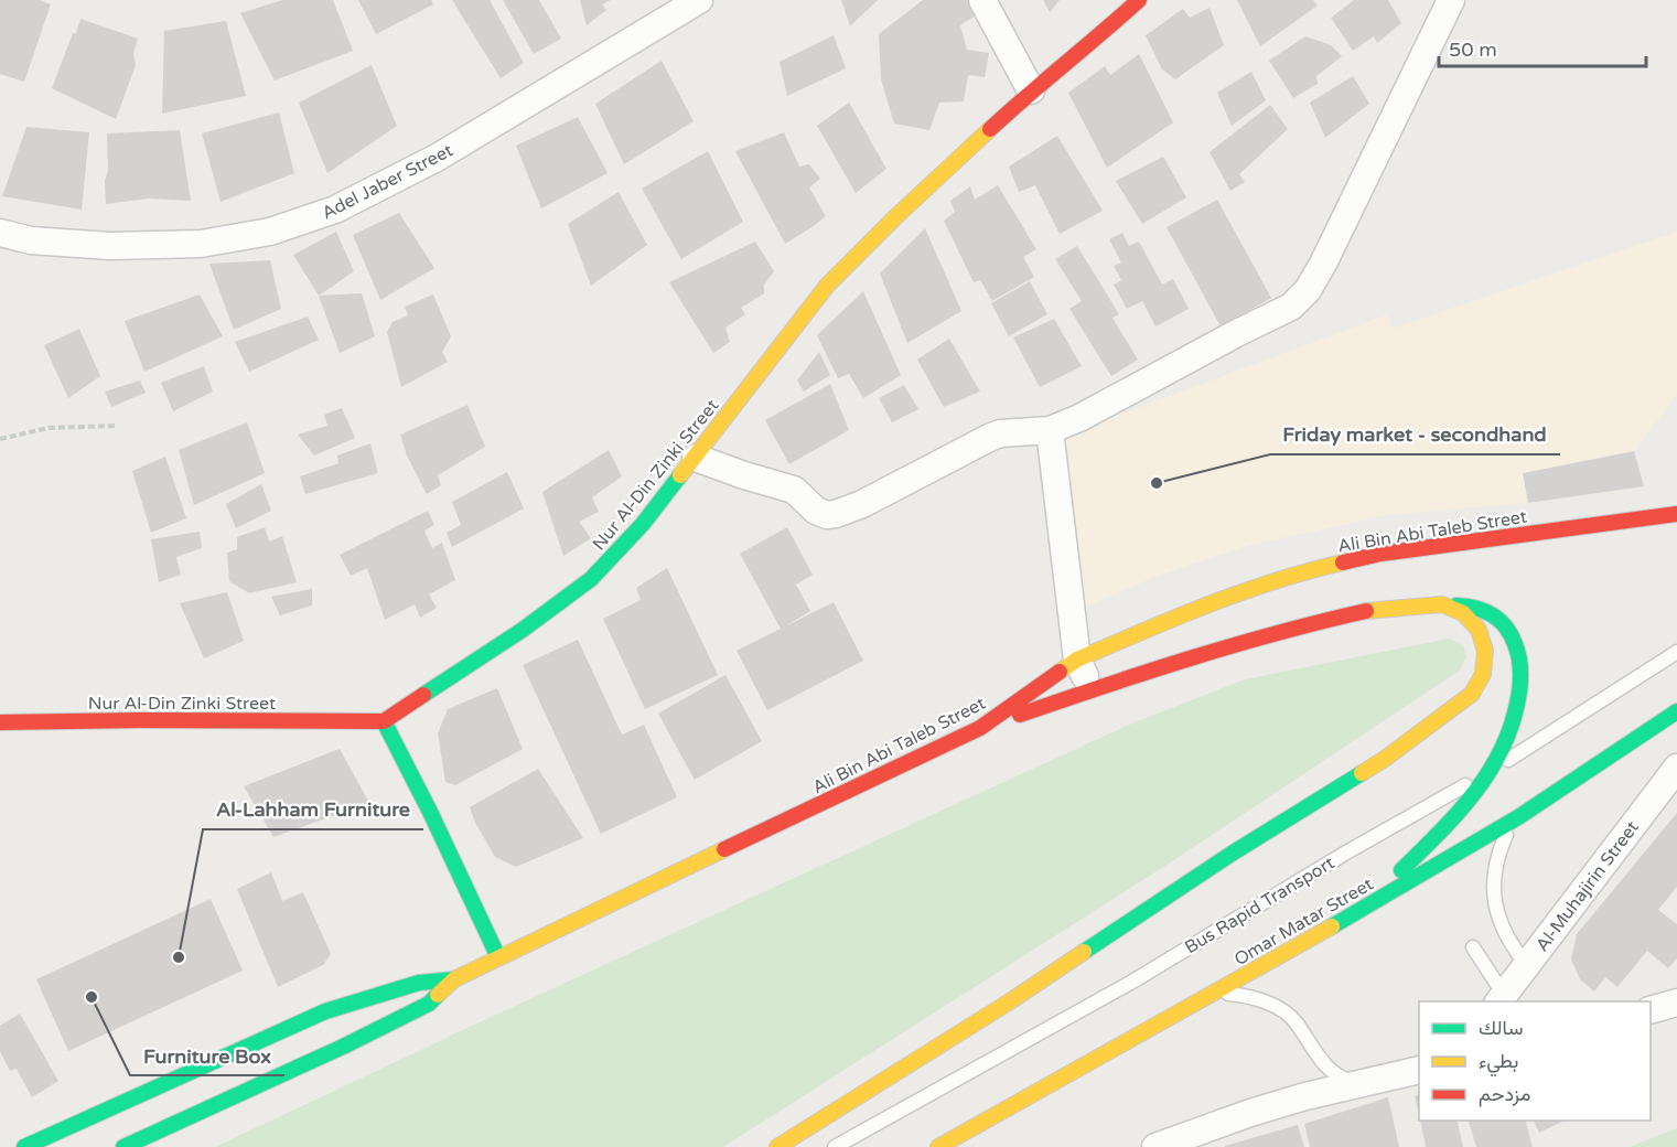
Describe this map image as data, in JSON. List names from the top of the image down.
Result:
{
  "streets": {
    "main road": ["Nur Al-Din Zinki Street", "Ali Bin Abi Taleb Street", "Omar Matar Street"],
    "street": ["Adel Jaber Street", "Al-Muhajirin Street"],
    "lane": ["Bus Rapid Transport"]
  },
  "places": ["Friday market - secondhand", "Al-Lahham Furniture", "Furniture Box"],
  "legend": ["سالك", "بطيء", "مزدحم"],
  "scale_bar": "50 m"
}
